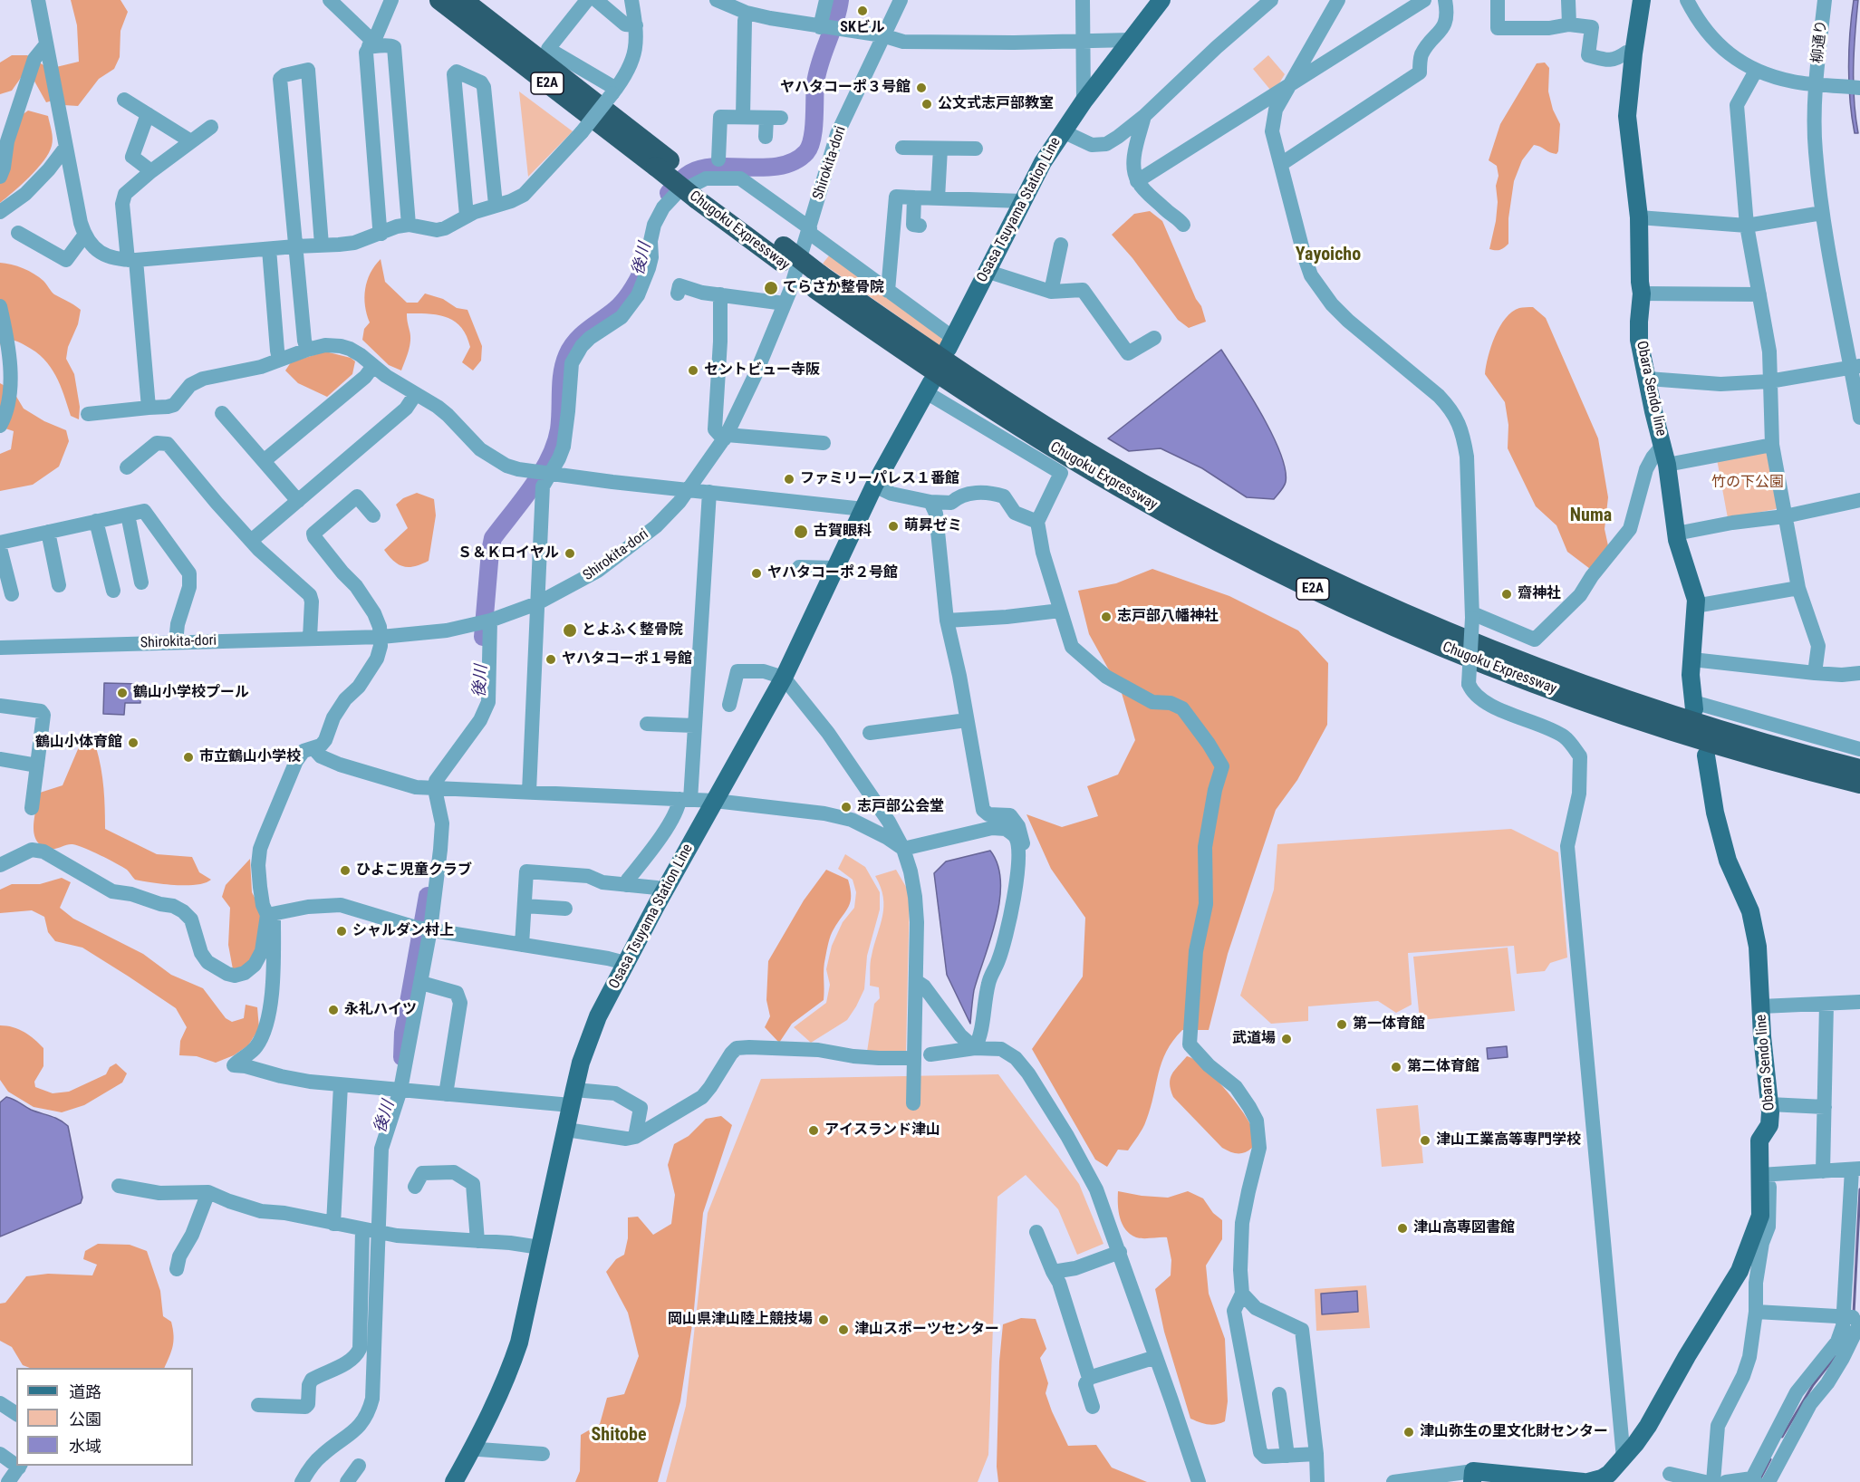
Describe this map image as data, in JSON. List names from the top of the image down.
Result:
{
  "streets": {
    "highway": ["E2A", "Chugoku Expressway"],
    "main road": ["Osasa Tsuyama Station Line", "Obara Sendo line"],
    "street": ["柳通り", "Shirokita-dori"]
  },
  "districts": ["Yayoicho", "Numa", "Shitobe"],
  "water": ["後川"],
  "parks": ["竹の下公園"],
  "places": [
    "SKビル",
    "ヤハタコーポ３号館",
    "公文式志戸部教室",
    "てらさか整骨院",
    "セントビュー寺阪",
    "ファミリーパレス１番館",
    "萌昇ゼミ",
    "古賀眼科",
    "Ｓ＆Ｋロイヤル",
    "ヤハタコーポ２号館",
    "齋神社",
    "志戸部八幡神社",
    "とよふく整骨院",
    "ヤハタコーポ１号館",
    "鶴山小学校プール",
    "鶴山小体育館",
    "市立鶴山小学校",
    "志戸部公会堂",
    "ひよこ児童クラブ",
    "シャルダン村上",
    "永礼ハイツ",
    "第一体育館",
    "武道場",
    "第二体育館",
    "アイスランド津山",
    "津山工業高等専門学校",
    "津山高専図書館",
    "岡山県津山陸上競技場",
    "津山スポーツセンター",
    "津山弥生の里文化財センター"
  ],
  "legend": ["道路", "公園", "水域"]
}
